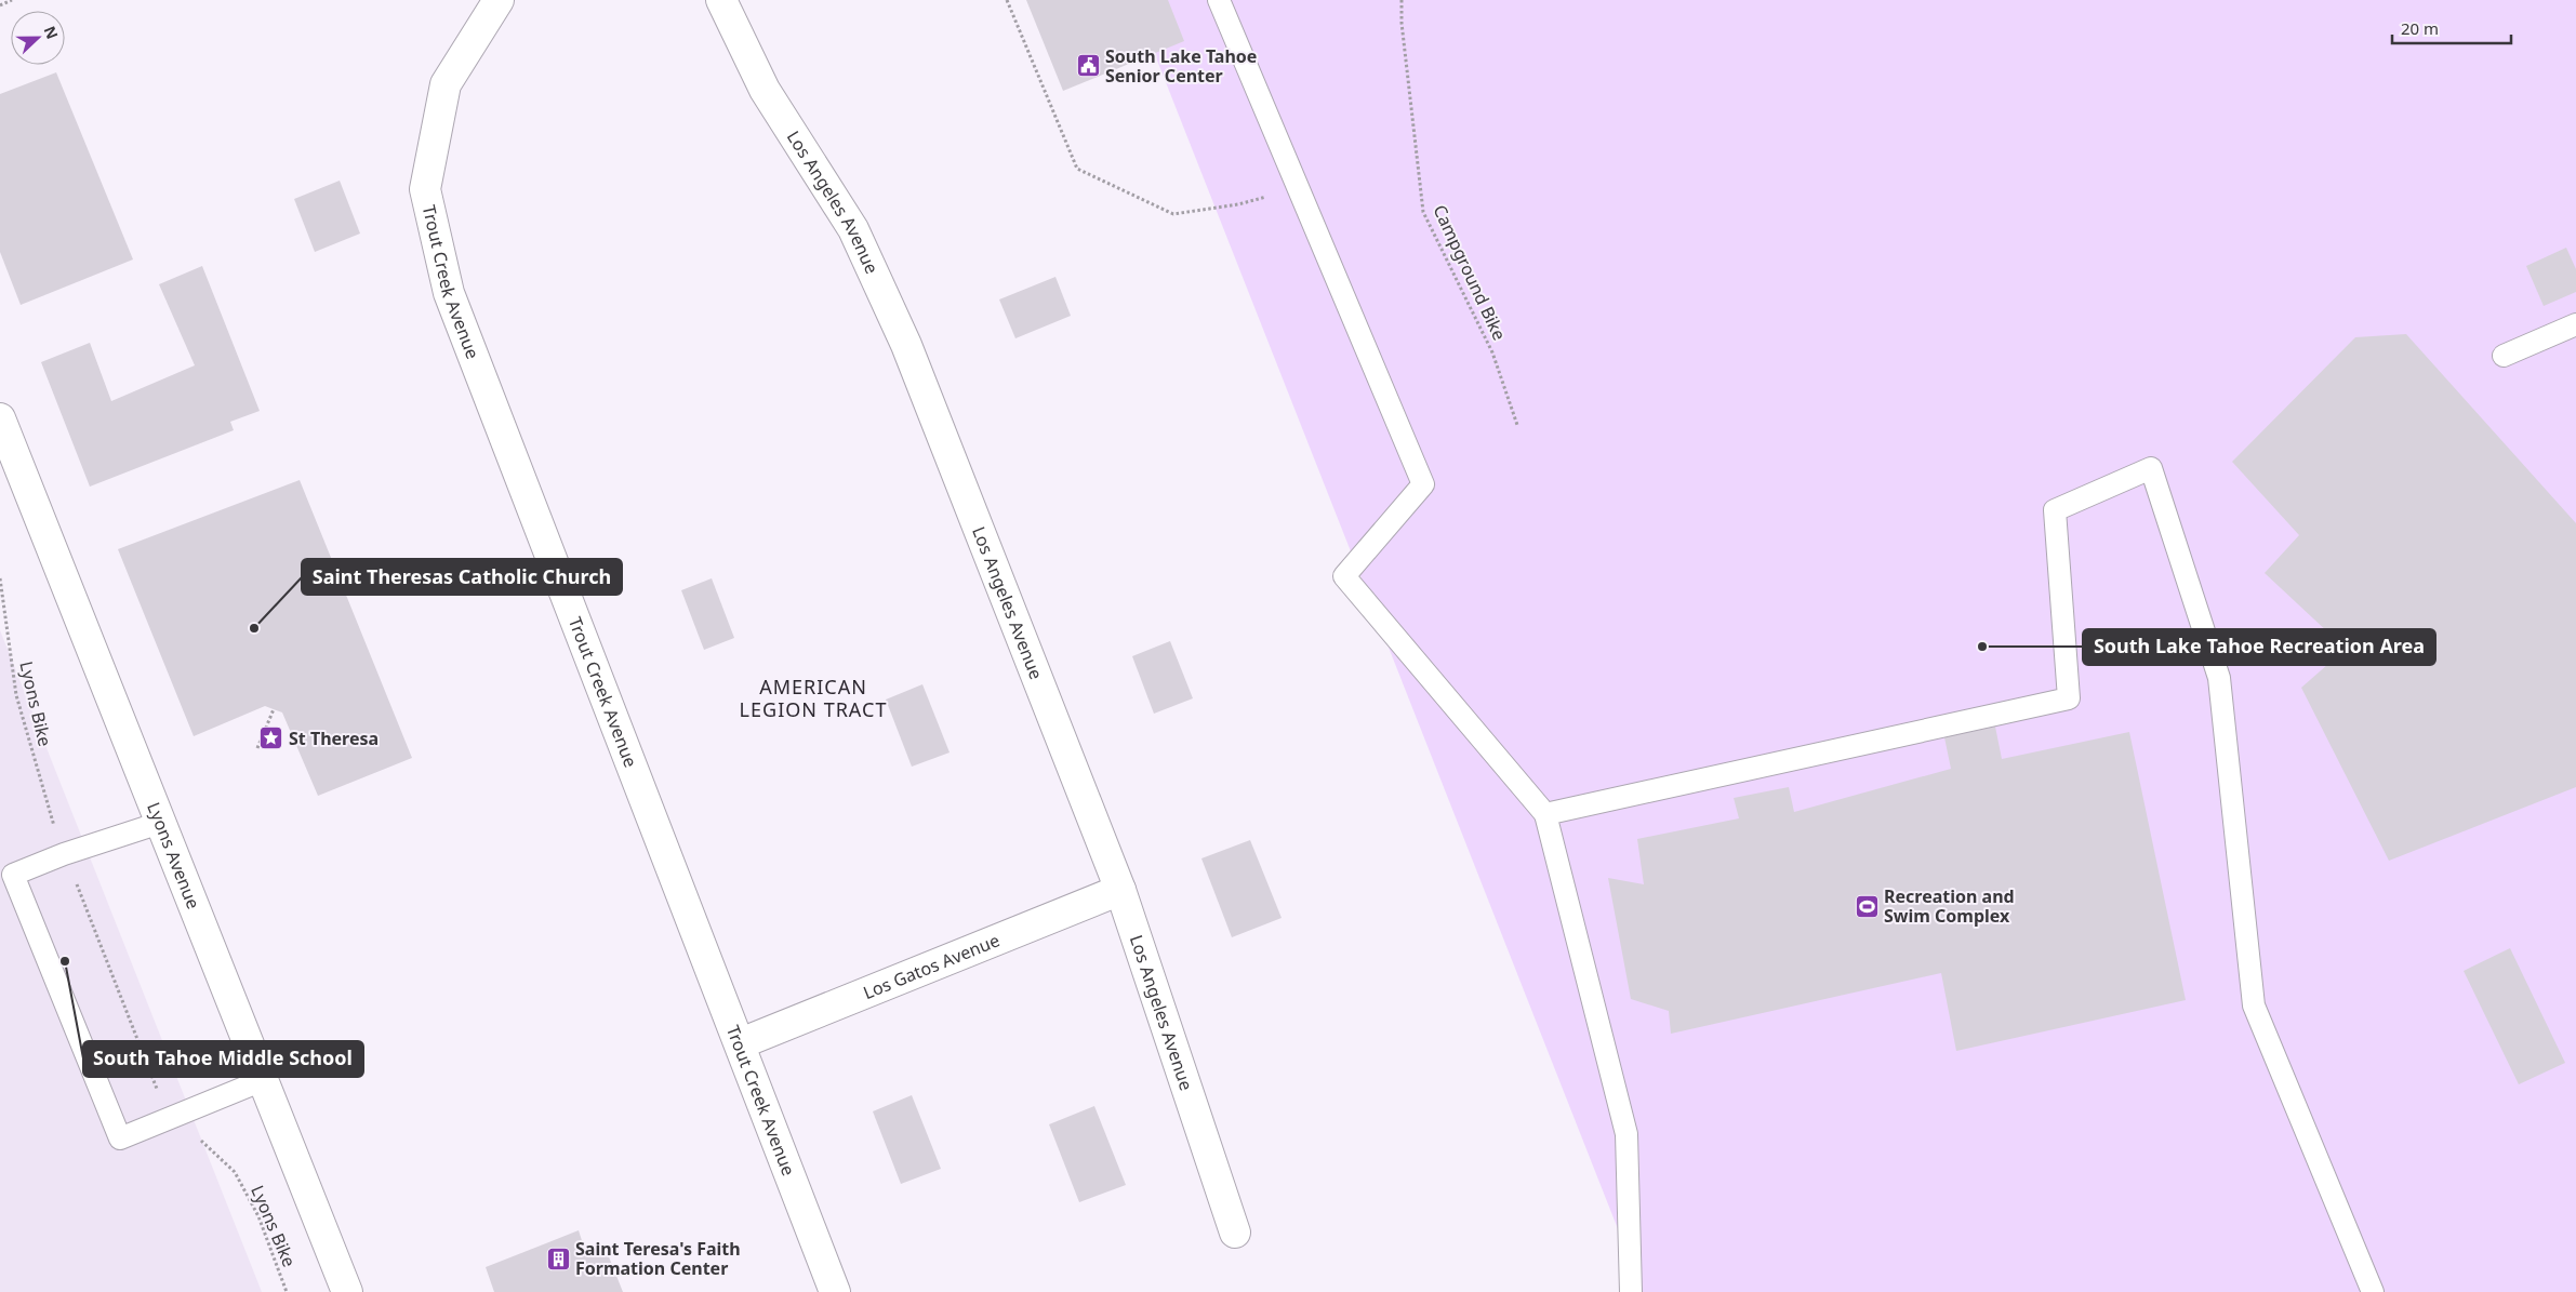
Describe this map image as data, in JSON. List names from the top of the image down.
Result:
{
  "streets": {
    "street": [
      "Los Angeles Avenue",
      "Trout Creek Avenue",
      "Lyons Avenue",
      "Los Gatos Avenue"
    ],
    "path": ["Campground Bike", "Lyons Bike"]
  },
  "crossings": [
    ["Los Angeles Avenue", "Los Gatos Avenue"],
    ["Trout Creek Avenue", "Los Gatos Avenue"]
  ],
  "districts": ["AMERICAN LEGION TRACT"],
  "places": {
    "public building": ["South Lake Tahoe Senior Center"],
    "other": ["Saint Theresas Catholic Church", "South Lake Tahoe Recreation Area", "South Tahoe Middle School"],
    "place": ["St Theresa"],
    "sports": ["Recreation and Swim Complex"],
    "building": ["Saint Teresa's Faith Formation Center"]
  },
  "scale_bar": "20 m",
  "north": "right"
}
